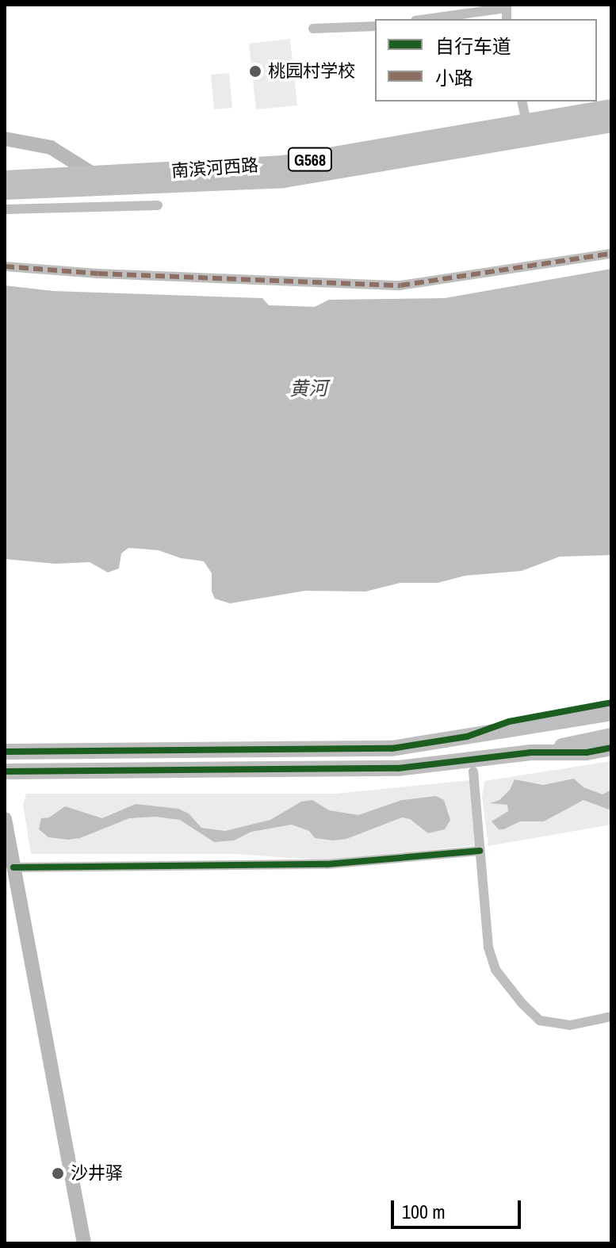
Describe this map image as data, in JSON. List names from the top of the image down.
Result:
{
  "streets": {
    "highway": ["G568", "南滨河西路"]
  },
  "water": ["黄河"],
  "places": ["桃园村学校", "沙井驿"],
  "legend": ["自行车道", "小路"],
  "scale_bar": "100 m"
}
